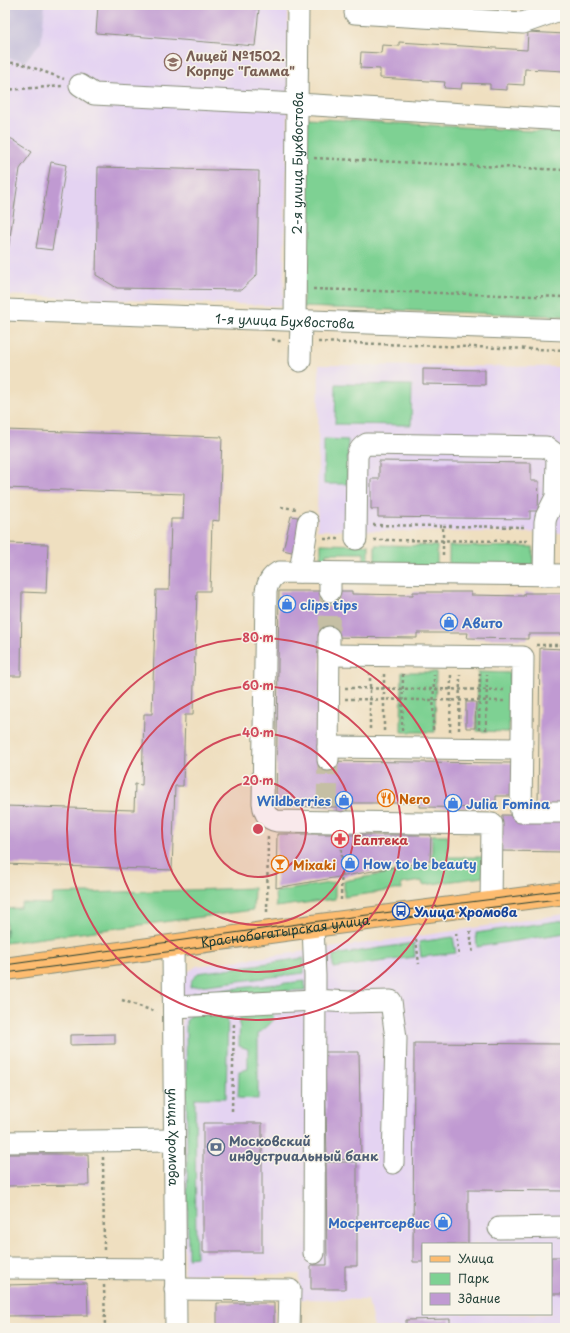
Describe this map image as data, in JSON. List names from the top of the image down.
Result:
{
  "streets": {
    "main road": ["Краснобогатырская улица"],
    "street": ["2-я улица Бухвостова", "1-я улица Бухвостова", "улица Хромова"]
  },
  "crossings": [
    ["2-я улица Бухвостова", "1-я улица Бухвостова"],
    ["Краснобогатырская улица", "улица Хромова"]
  ],
  "places": {
    "school or university": ["Лицей №1502. Корпус \"Гамма\""],
    "shop": [
      "clips tips",
      "Авито",
      "Wildberries",
      "Julia Fomina",
      "How to be beauty",
      "Мосрентсервис"
    ],
    "restaurant": ["Nero"],
    "pharmacy": ["Еаптека"],
    "bar": ["Mixaki"],
    "bus stop": ["Улица Хромова"],
    "bank": ["Московский индустриальный банк"]
  },
  "legend": ["Улица", "Парк", "Здание"],
  "rings": [
    "80 m",
    "60 m",
    "40 m",
    "20 m"
  ]
}
